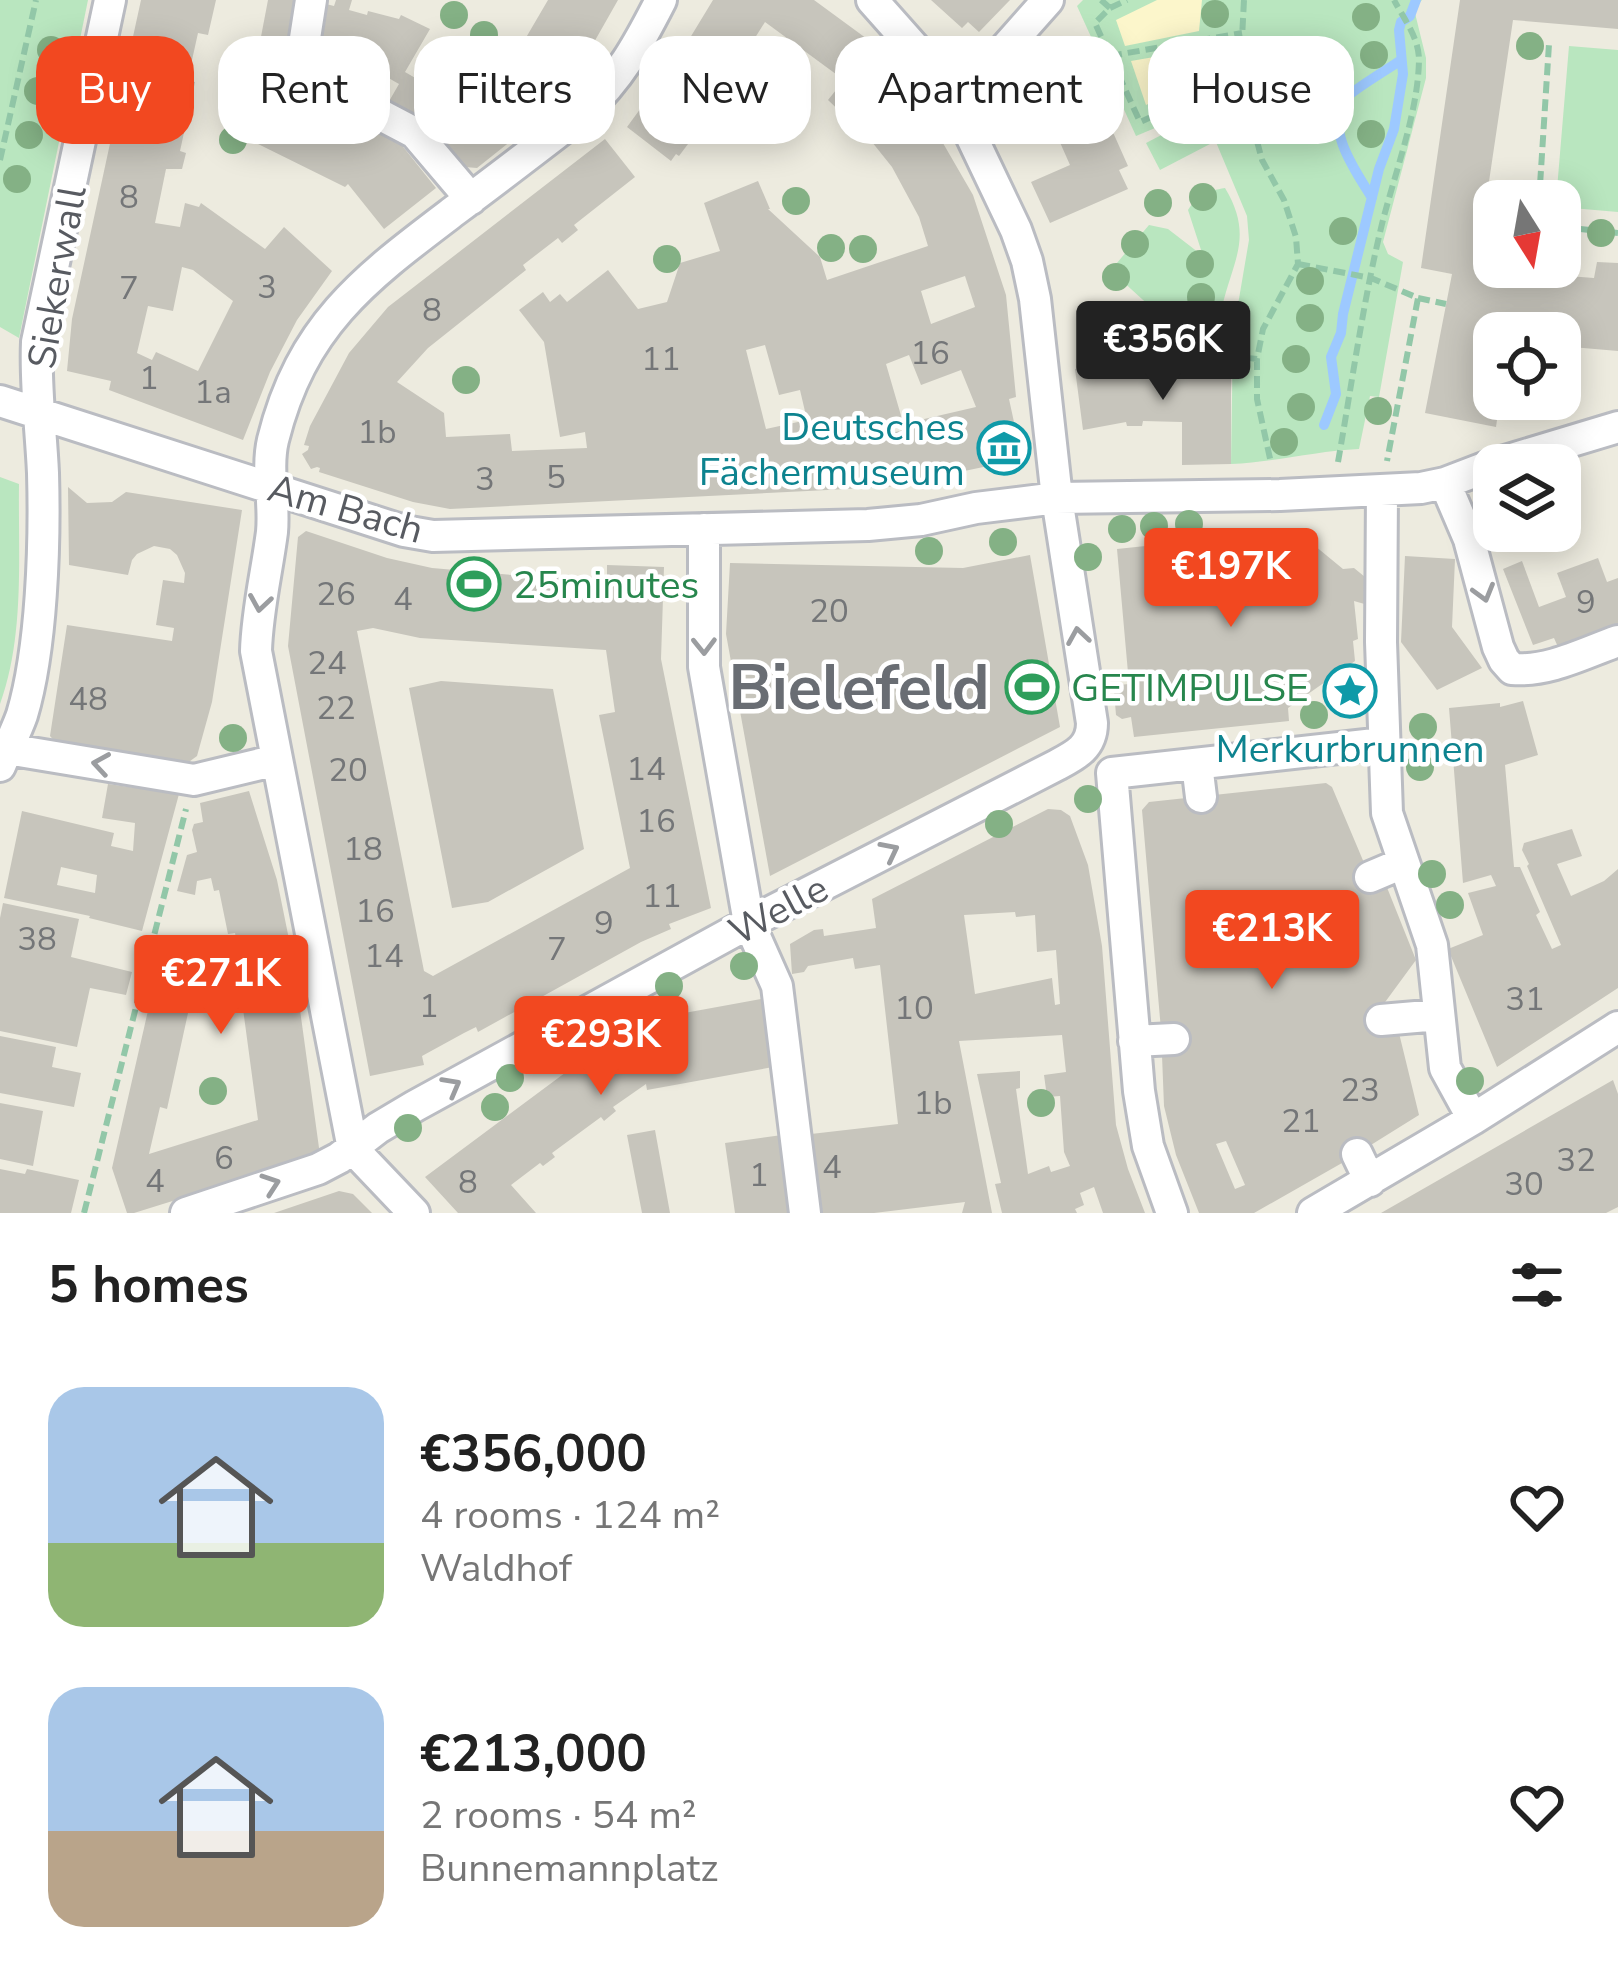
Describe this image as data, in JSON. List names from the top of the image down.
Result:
{
  "streets": {
    "street": ["Siekerwall", "Am Bach", "Welle"]
  },
  "crossings": [
    ["Siekerwall", "Am Bach"]
  ],
  "one_way": ["Welle"],
  "districts": ["Bielefeld"],
  "places": {
    "museum": ["Deutsches Fächermuseum"],
    "sports": ["25minutes", "GETIMPULSE"],
    "place": ["Merkurbrunnen"]
  },
  "house_numbers": [
    "8",
    "3",
    "7",
    "8",
    "16",
    "11",
    "1",
    "1a",
    "1b",
    "5",
    "3",
    "26",
    "4",
    "9",
    "20",
    "24",
    "48",
    "22",
    "14",
    "20",
    "16",
    "18",
    "11",
    "16",
    "9",
    "38",
    "7",
    "14",
    "31",
    "1",
    "10",
    "23",
    "1b",
    "21",
    "6",
    "32",
    "4",
    "1",
    "4",
    "8",
    "30"
  ],
  "north": "bottom",
  "page": {
    "chip": [
      "Buy",
      "Rent",
      "Filters",
      "New",
      "Apartment",
      "House"
    ],
    "price": [
      "€356K",
      "€197K",
      "€213K",
      "€271K",
      "€293K"
    ],
    "heading": "5 homes",
    "list": [
      {
        "name": "€356,000",
        "note": "4 rooms · 124 m² · Waldhof"
      },
      {
        "name": "€213,000",
        "note": "2 rooms · 54 m² · Bunnemannplatz"
      }
    ]
  }
}
